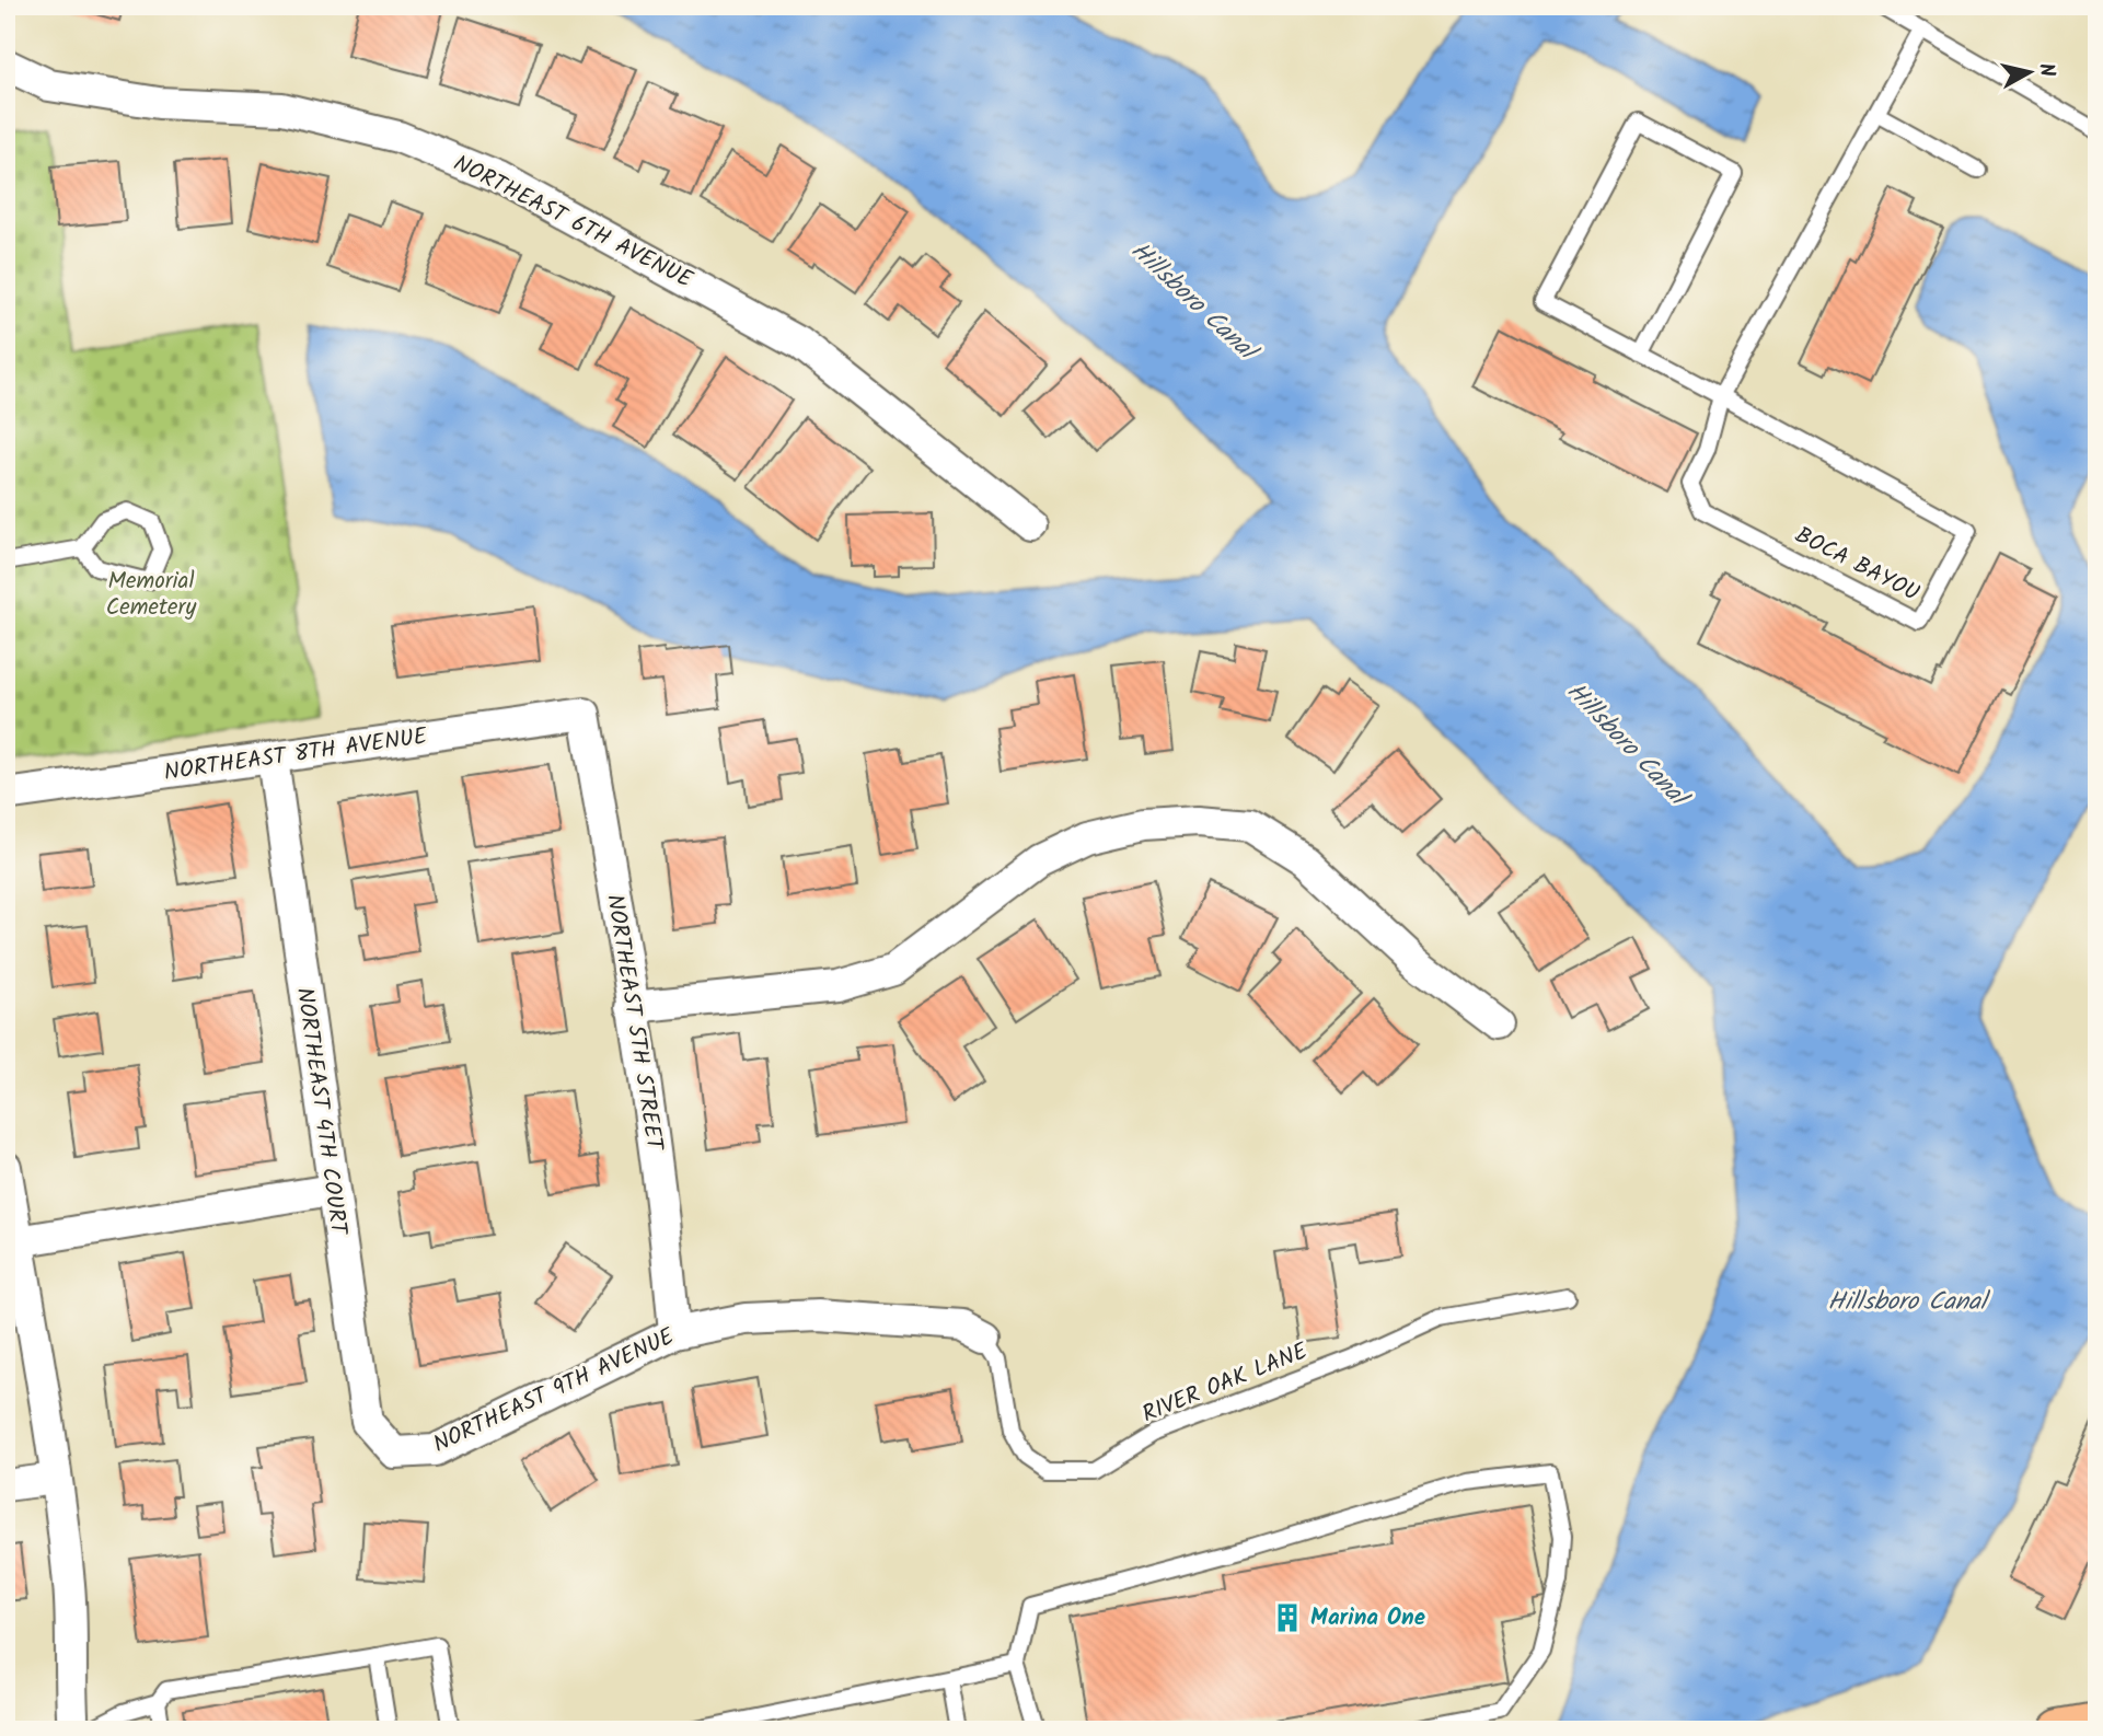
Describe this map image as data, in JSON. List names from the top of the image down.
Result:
{
  "streets": {
    "street": [
      "NORTHEAST 6TH AVENUE",
      "NORTHEAST 8TH AVENUE",
      "NORTHEAST 5TH STREET",
      "NORTHEAST 4TH COURT",
      "NORTHEAST 9TH AVENUE"
    ],
    "lane": ["BOCA BAYOU", "RIVER OAK LANE"]
  },
  "crossings": [
    ["NORTHEAST 8TH AVENUE", "NORTHEAST 5TH STREET"],
    ["NORTHEAST 8TH AVENUE", "NORTHEAST 4TH COURT"],
    ["NORTHEAST 5TH STREET", "NORTHEAST 9TH AVENUE"],
    ["NORTHEAST 4TH COURT", "NORTHEAST 9TH AVENUE"],
    ["RIVER OAK LANE", "NORTHEAST 9TH AVENUE"]
  ],
  "water": ["Hillsboro Canal"],
  "parks": ["Memorial Cemetery"],
  "places": {
    "building": ["Marina One"]
  },
  "north": "right"
}
